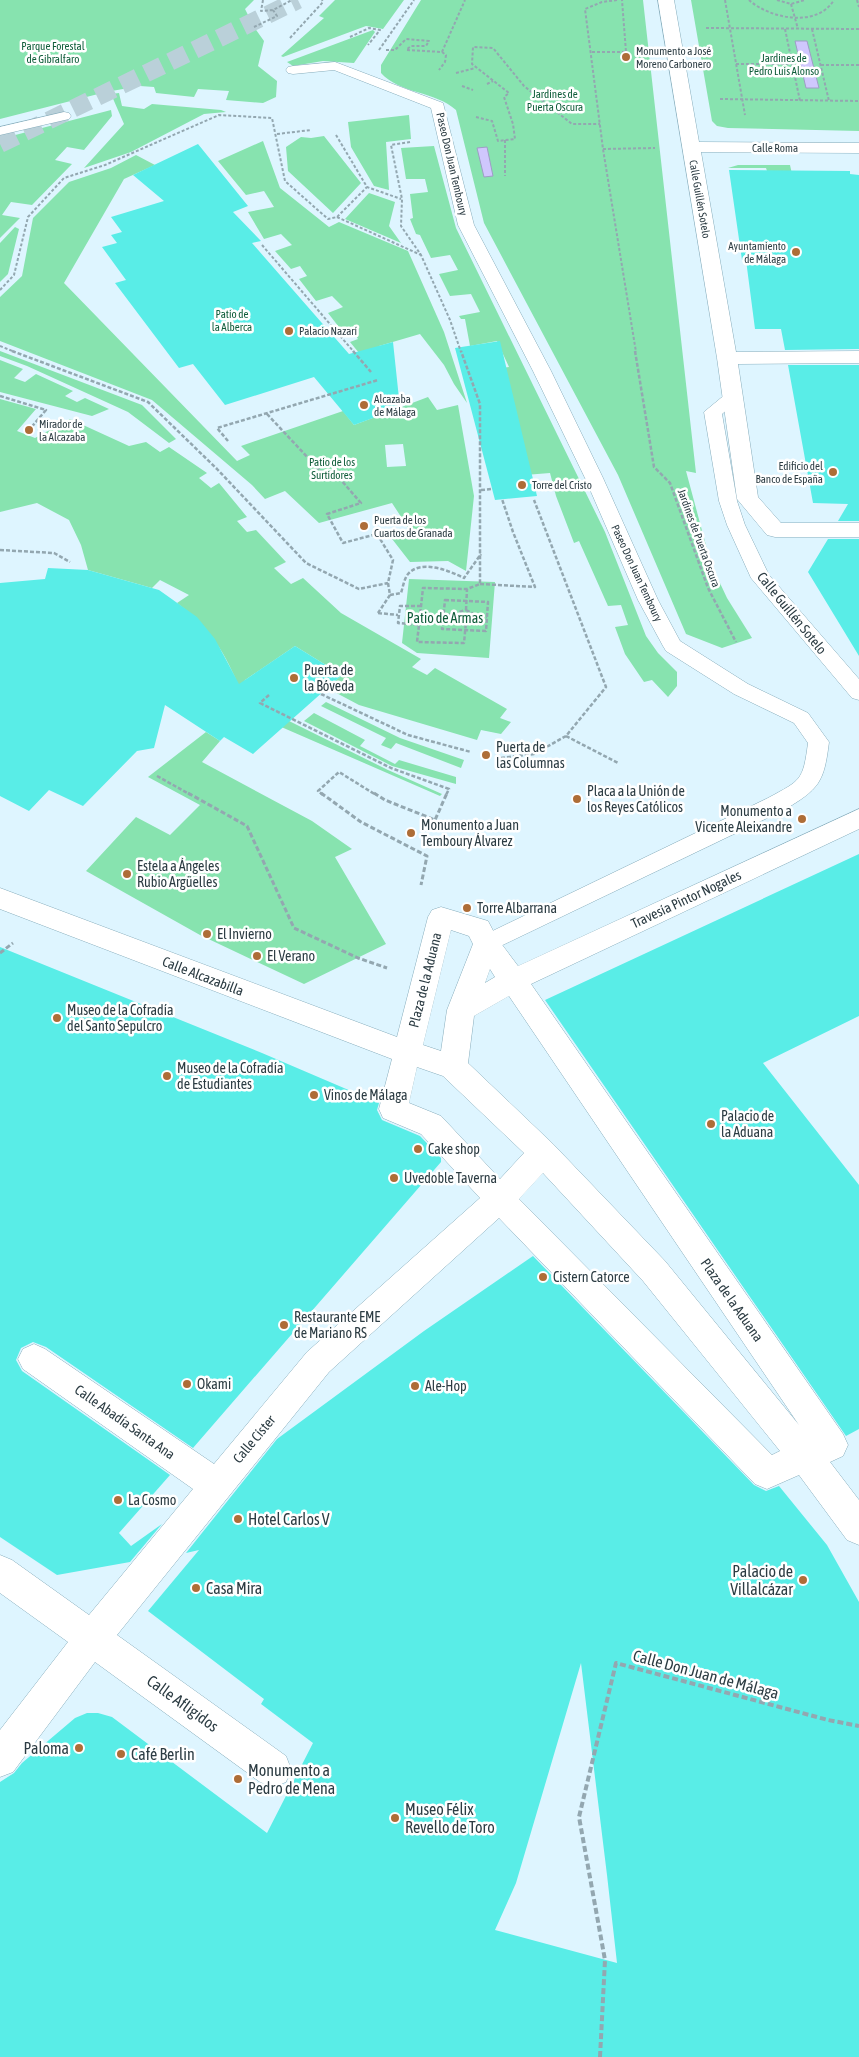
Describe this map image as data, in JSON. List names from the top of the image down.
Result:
{
  "streets": {
    "street": [
      "Calle Roma",
      "Calle Guillén Sotelo",
      "Travesía Pintor Nogales",
      "Calle Alcazabilla",
      "Plaza de la Aduana",
      "Calle Abadía Santa Ana",
      "Calle Císter",
      "Calle Afligidos"
    ],
    "lane": ["Paseo Don Juan Temboury"],
    "path": ["Jardines de Puerta Oscura", "Calle Don Juan de Málaga"]
  },
  "crossings": [
    ["Calle Roma", "Calle Guillén Sotelo"],
    ["Paseo Don Juan Temboury", "Jardines de Puerta Oscura"],
    ["Paseo Don Juan Temboury", "Plaza de la Aduana"],
    ["Travesía Pintor Nogales", "Plaza de la Aduana"],
    ["Calle Alcazabilla", "Plaza de la Aduana"],
    ["Plaza de la Aduana", "Calle Císter"],
    ["Calle Abadía Santa Ana", "Calle Císter"],
    ["Calle Císter", "Calle Afligidos"]
  ],
  "parks": [
    "Parque Forestal de Gibralfaro",
    "Jardines de Pedro Luis Alonso",
    "Jardines de Puerta Oscura",
    "Patio de la Alberca",
    "Patio de los Surtidores",
    "Patio de Armas"
  ],
  "places": [
    "Monumento a José Moreno Carbonero",
    "Ayuntamiento de Málaga",
    "Palacio Nazarí",
    "Alcazaba de Málaga",
    "Mirador de la Alcazaba",
    "Edificio del Banco de España",
    "Torre del Cristo",
    "Puerta de los Cuartos de Granada",
    "Puerta de la Bóveda",
    "Puerta de las Columnas",
    "Placa a la Unión de los Reyes Católicos",
    "Monumento a Vicente Aleixandre",
    "Monumento a Juan Temboury Álvarez",
    "Estela a Ángeles Rubio Argüelles",
    "Torre Albarrana",
    "El Invierno",
    "El Verano",
    "Museo de la Cofradía del Santo Sepulcro",
    "Museo de la Cofradía de Estudiantes",
    "Vinos de Málaga",
    "Palacio de la Aduana",
    "Cake shop",
    "Uvedoble Taverna",
    "Cistern Catorce",
    "Restaurante EME de Mariano RS",
    "Okami",
    "Ale-Hop",
    "La Cosmo",
    "Hotel Carlos V",
    "Palacio de Villalcázar",
    "Casa Mira",
    "Paloma",
    "Café Berlin",
    "Monumento a Pedro de Mena",
    "Museo Félix Revello de Toro"
  ]
}
